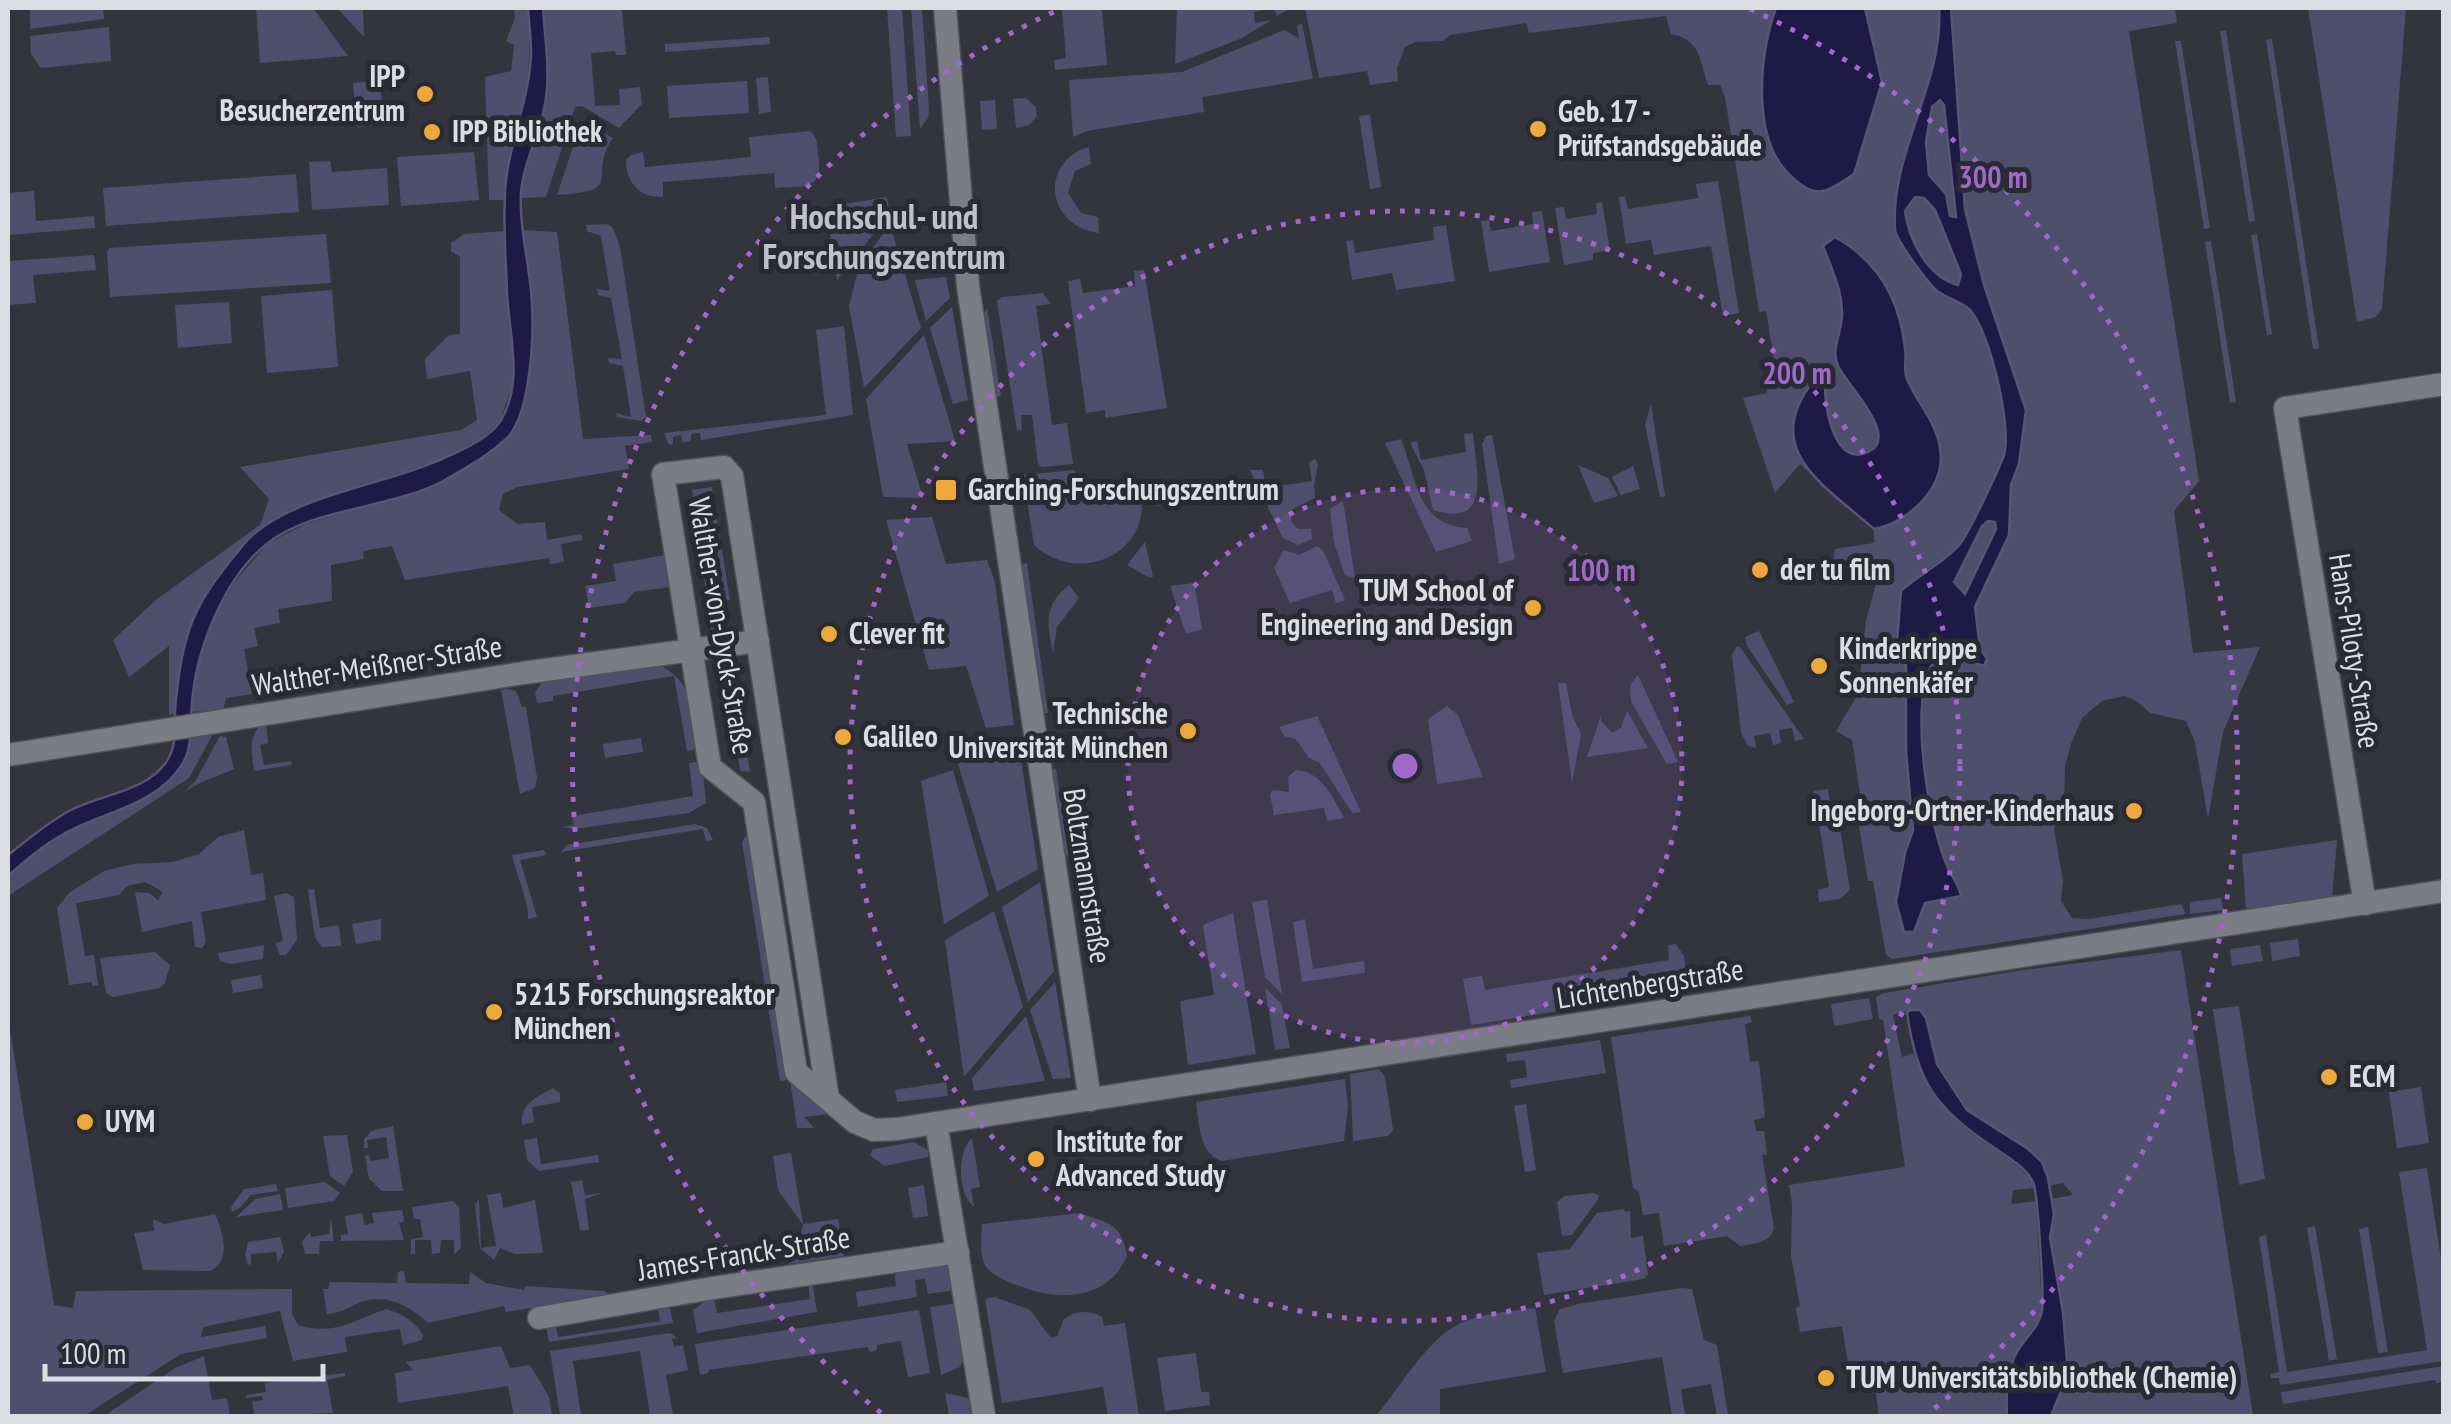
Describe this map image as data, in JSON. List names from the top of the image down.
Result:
{
  "streets": {
    "street": [
      "Walther-von-Dyck-Straße",
      "Hans-Piloty-Straße",
      "Walther-Meißner-Straße",
      "Boltzmannstraße",
      "Lichtenbergstraße",
      "James-Franck-Straße"
    ]
  },
  "crossings": [
    ["Walther-von-Dyck-Straße", "Walther-Meißner-Straße"],
    ["Walther-von-Dyck-Straße", "Lichtenbergstraße"],
    ["Hans-Piloty-Straße", "Lichtenbergstraße"],
    ["Boltzmannstraße", "Lichtenbergstraße"]
  ],
  "districts": ["Hochschul- und Forschungszentrum"],
  "places": {
    "other": [
      "IPP Besucherzentrum",
      "Geb. 17 - Prüfstandsgebäude",
      "IPP Bibliothek",
      "der tu film",
      "TUM School of Engineering and Design",
      "Clever fit",
      "Kinderkrippe Sonnenkäfer",
      "Technische Universität München",
      "Galileo",
      "Ingeborg-Ortner-Kinderhaus",
      "5215 Forschungsreaktor München",
      "ECM",
      "UYM",
      "Institute for Advanced Study",
      "TUM Universitätsbibliothek (Chemie)"
    ],
    "transit": ["Garching-Forschungszentrum"]
  },
  "scale_bar": "100 m",
  "rings": ["300 m", "200 m", "100 m"]
}
